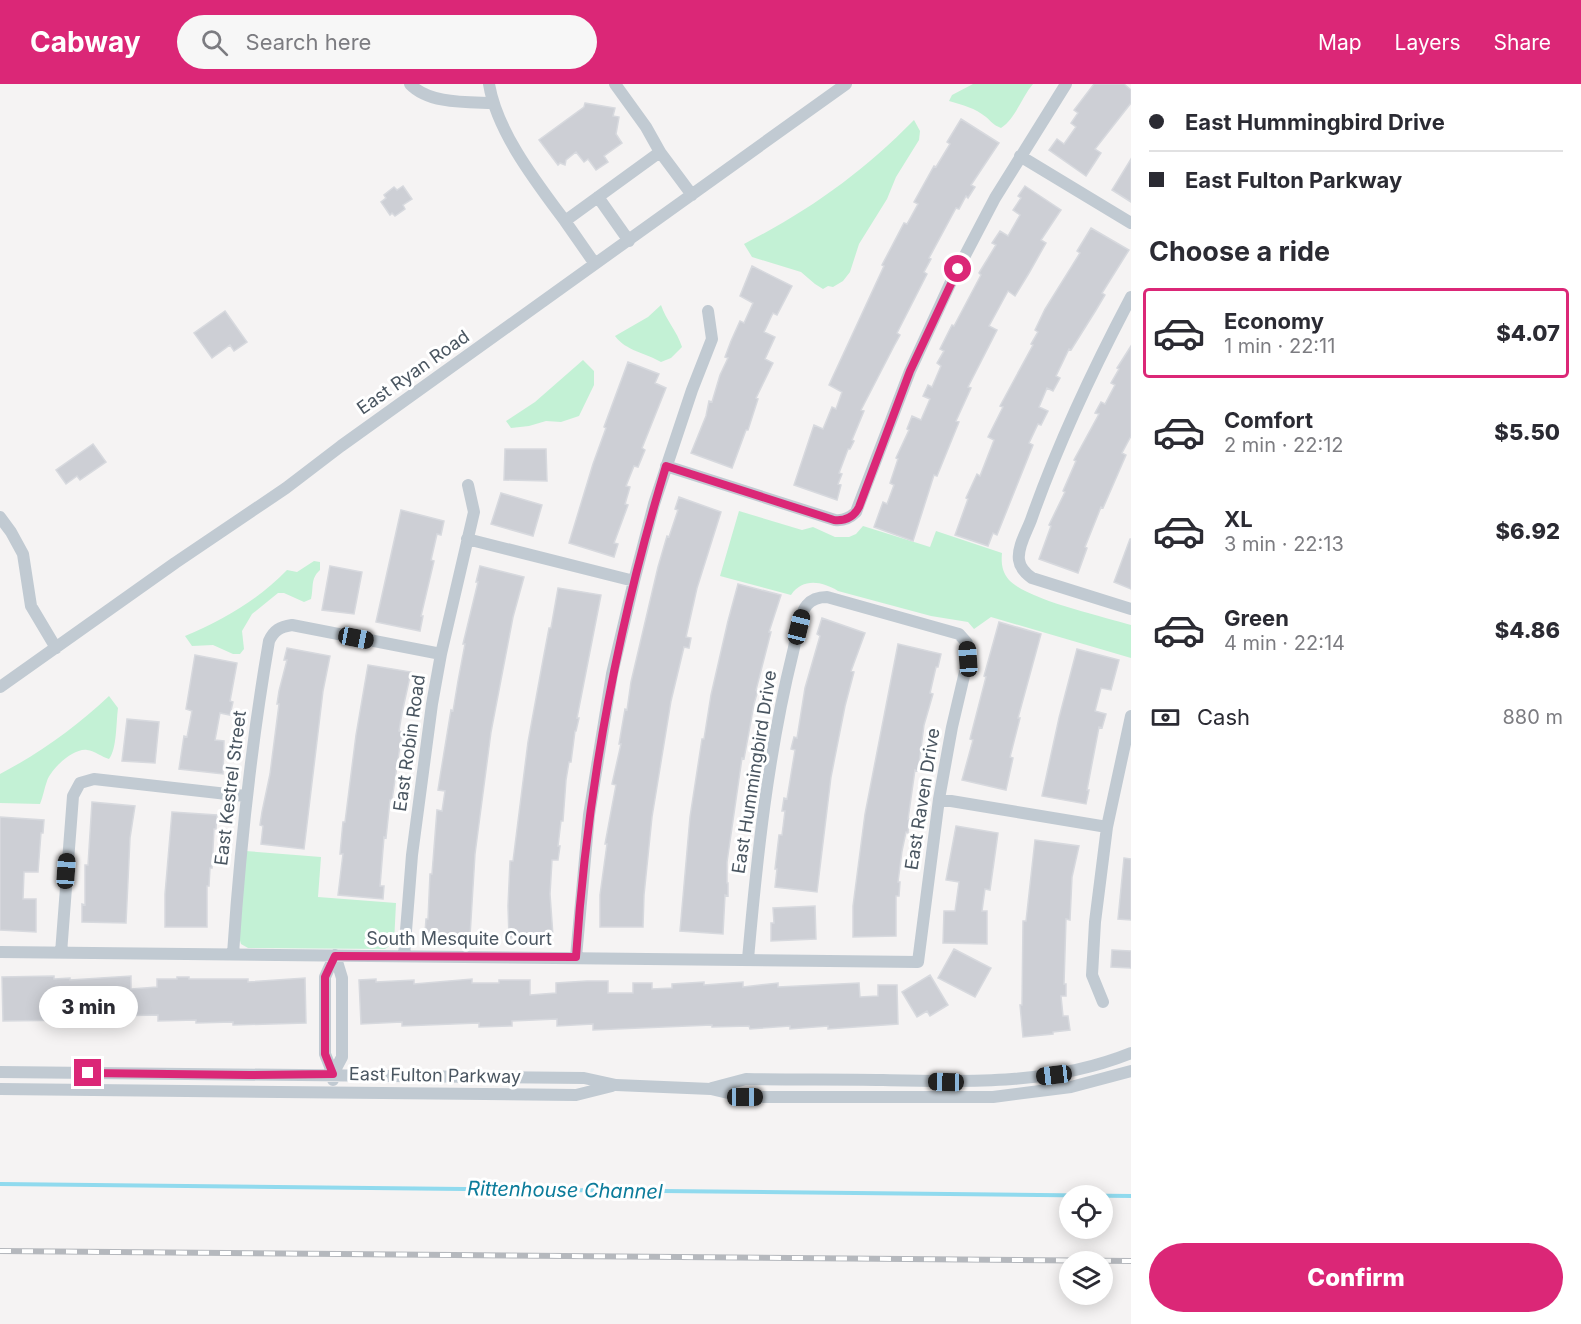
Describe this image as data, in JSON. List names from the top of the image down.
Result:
{
  "streets": {
    "street": [
      "East Ryan Road",
      "East Robin Road",
      "East Hummingbird Drive",
      "East Kestrel Street",
      "East Raven Drive",
      "South Mesquite Court",
      "East Fulton Parkway"
    ]
  },
  "crossings": [
    ["East Robin Road", "East Kestrel Street"],
    ["East Robin Road", "South Mesquite Court"],
    ["East Hummingbird Drive", "East Raven Drive"],
    ["East Hummingbird Drive", "South Mesquite Court"],
    ["East Kestrel Street", "South Mesquite Court"],
    ["East Raven Drive", "South Mesquite Court"]
  ],
  "water": ["Rittenhouse Channel"],
  "page": {
    "header": "Cabway",
    "search": "Search here",
    "nav": ["Map", "Layers", "Share"],
    "banner": ["East Hummingbird Drive", "East Fulton Parkway"],
    "heading": "Choose a ride",
    "list": [
      {
        "name": "Economy",
        "note": "1 min · 22:11",
        "value": "$4.07"
      },
      {
        "name": "Comfort",
        "note": "2 min · 22:12",
        "value": "$5.50"
      },
      {
        "name": "XL",
        "note": "3 min · 22:13",
        "value": "$6.92"
      },
      {
        "name": "Green",
        "note": "4 min · 22:14",
        "value": "$4.86"
      }
    ],
    "pay": ["Cash", "880 m"],
    "bubble": "3 min",
    "buttons": "Confirm"
  }
}
